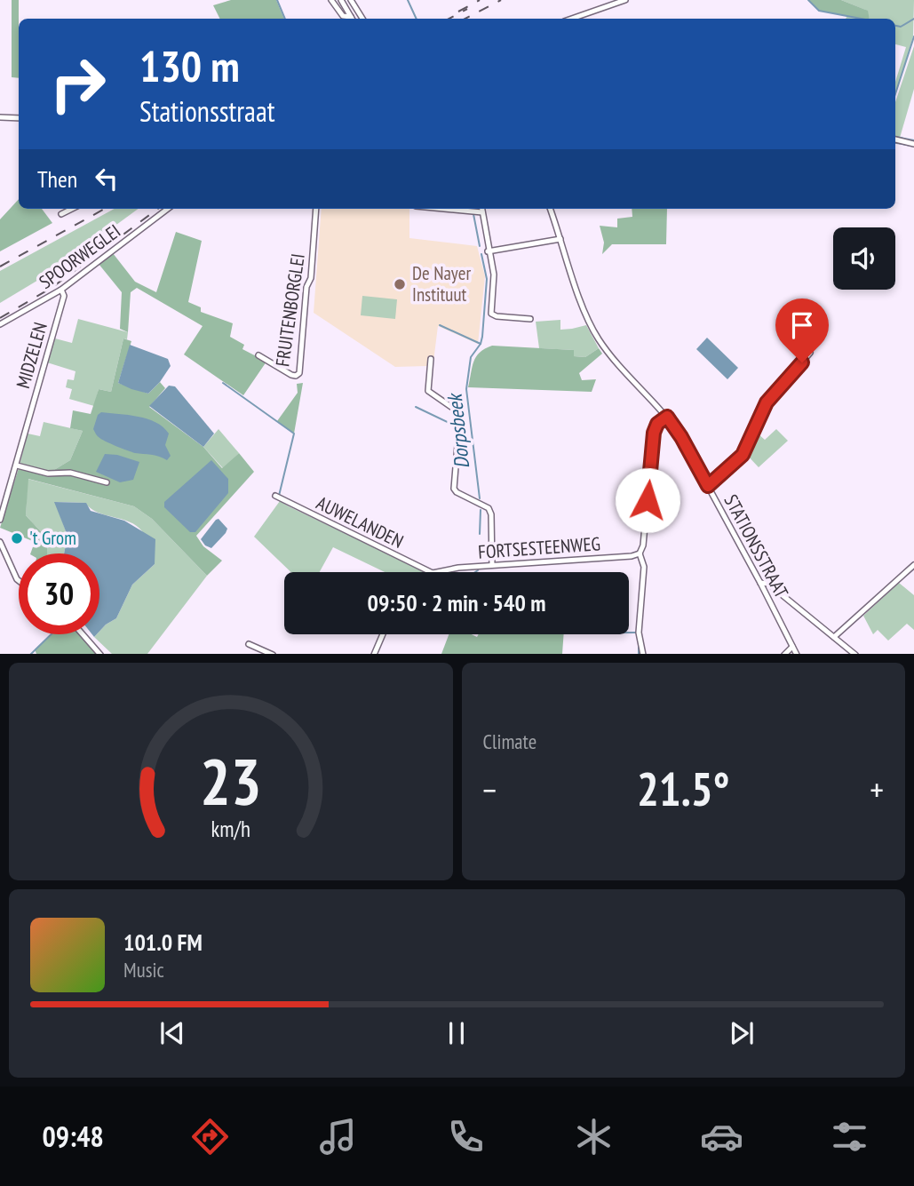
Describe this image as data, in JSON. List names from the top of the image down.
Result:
{
  "streets": {
    "street": [
      "SPOORWEGLEI",
      "FRUITENBORGLEI",
      "MIDZELEN",
      "AUWELANDEN",
      "STATIONSSTRAAT",
      "FORTSESTEENWEG"
    ]
  },
  "crossings": [
    ["SPOORWEGLEI", "MIDZELEN"]
  ],
  "water": ["Dorpsbeek"],
  "places": ["De Nayer Instituut", "'t Grom"],
  "page": {
    "turn": ["130 m", "Stationsstraat"],
    "then": "Then",
    "limit": "30",
    "trip": "09:50 · 2 min · 540 m",
    "tile": "Climate",
    "heat": ["−", "21.5°", "+"],
    "song": ["101.0 FM", "Music"],
    "tabs": "09:48",
    "gauge": ["23", "km/h"]
  }
}
